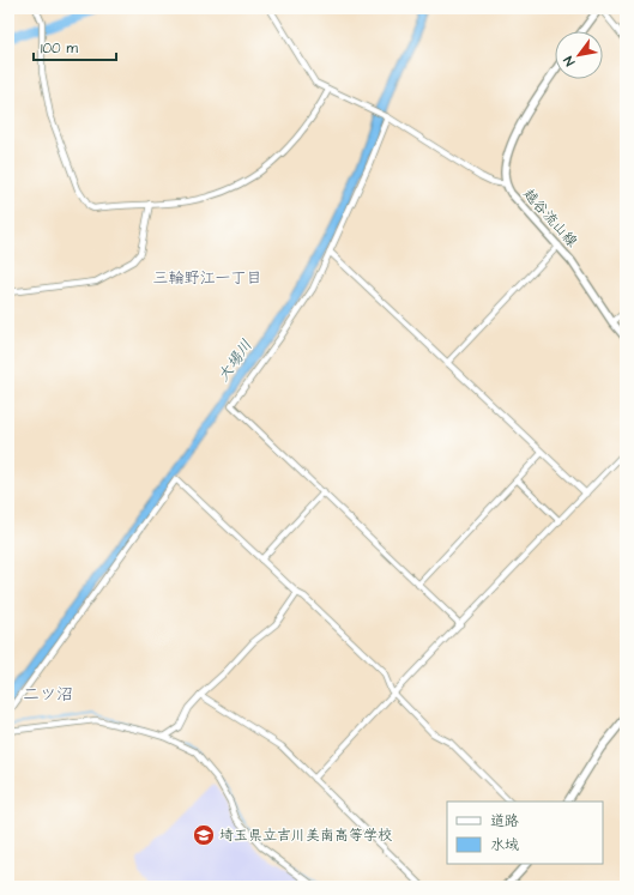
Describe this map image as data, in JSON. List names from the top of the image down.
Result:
{
  "streets": {
    "main road": ["越谷流山線"]
  },
  "districts": ["三輪野江一丁目", "二ツ沼"],
  "water": ["大場川"],
  "places": {
    "school or university": ["埼玉県立吉川美南高等学校"]
  },
  "legend": ["道路", "水域"],
  "scale_bar": "100 m",
  "north": "bottom left"
}
